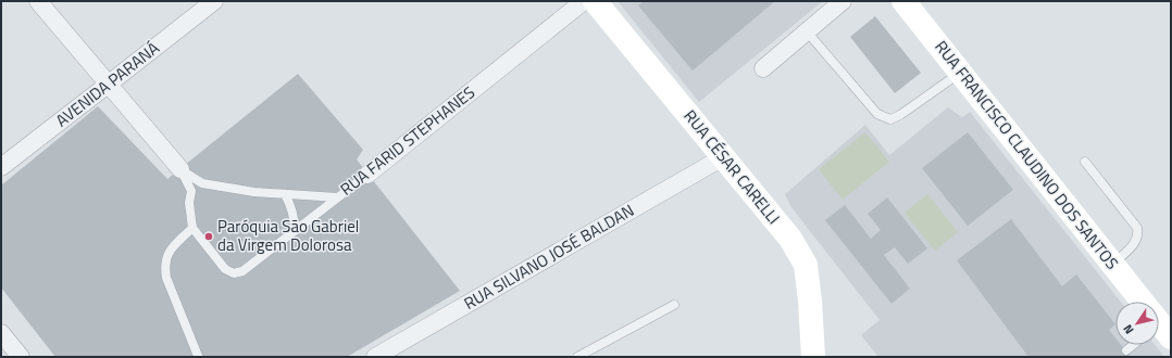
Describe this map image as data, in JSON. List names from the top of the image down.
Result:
{
  "streets": {
    "main road": ["RUA FRANCISCO CLAUDINO DOS SANTOS", "RUA CÉSAR CARELLI"],
    "street": ["AVENIDA PARANÁ", "RUA FARID STEPHANES", "RUA SILVANO JOSÉ BALDAN"]
  },
  "crossings": [
    ["RUA CÉSAR CARELLI", "RUA SILVANO JOSÉ BALDAN"]
  ],
  "places": ["Paróquia São Gabriel da Virgem Dolorosa"],
  "north": "bottom left"
}
